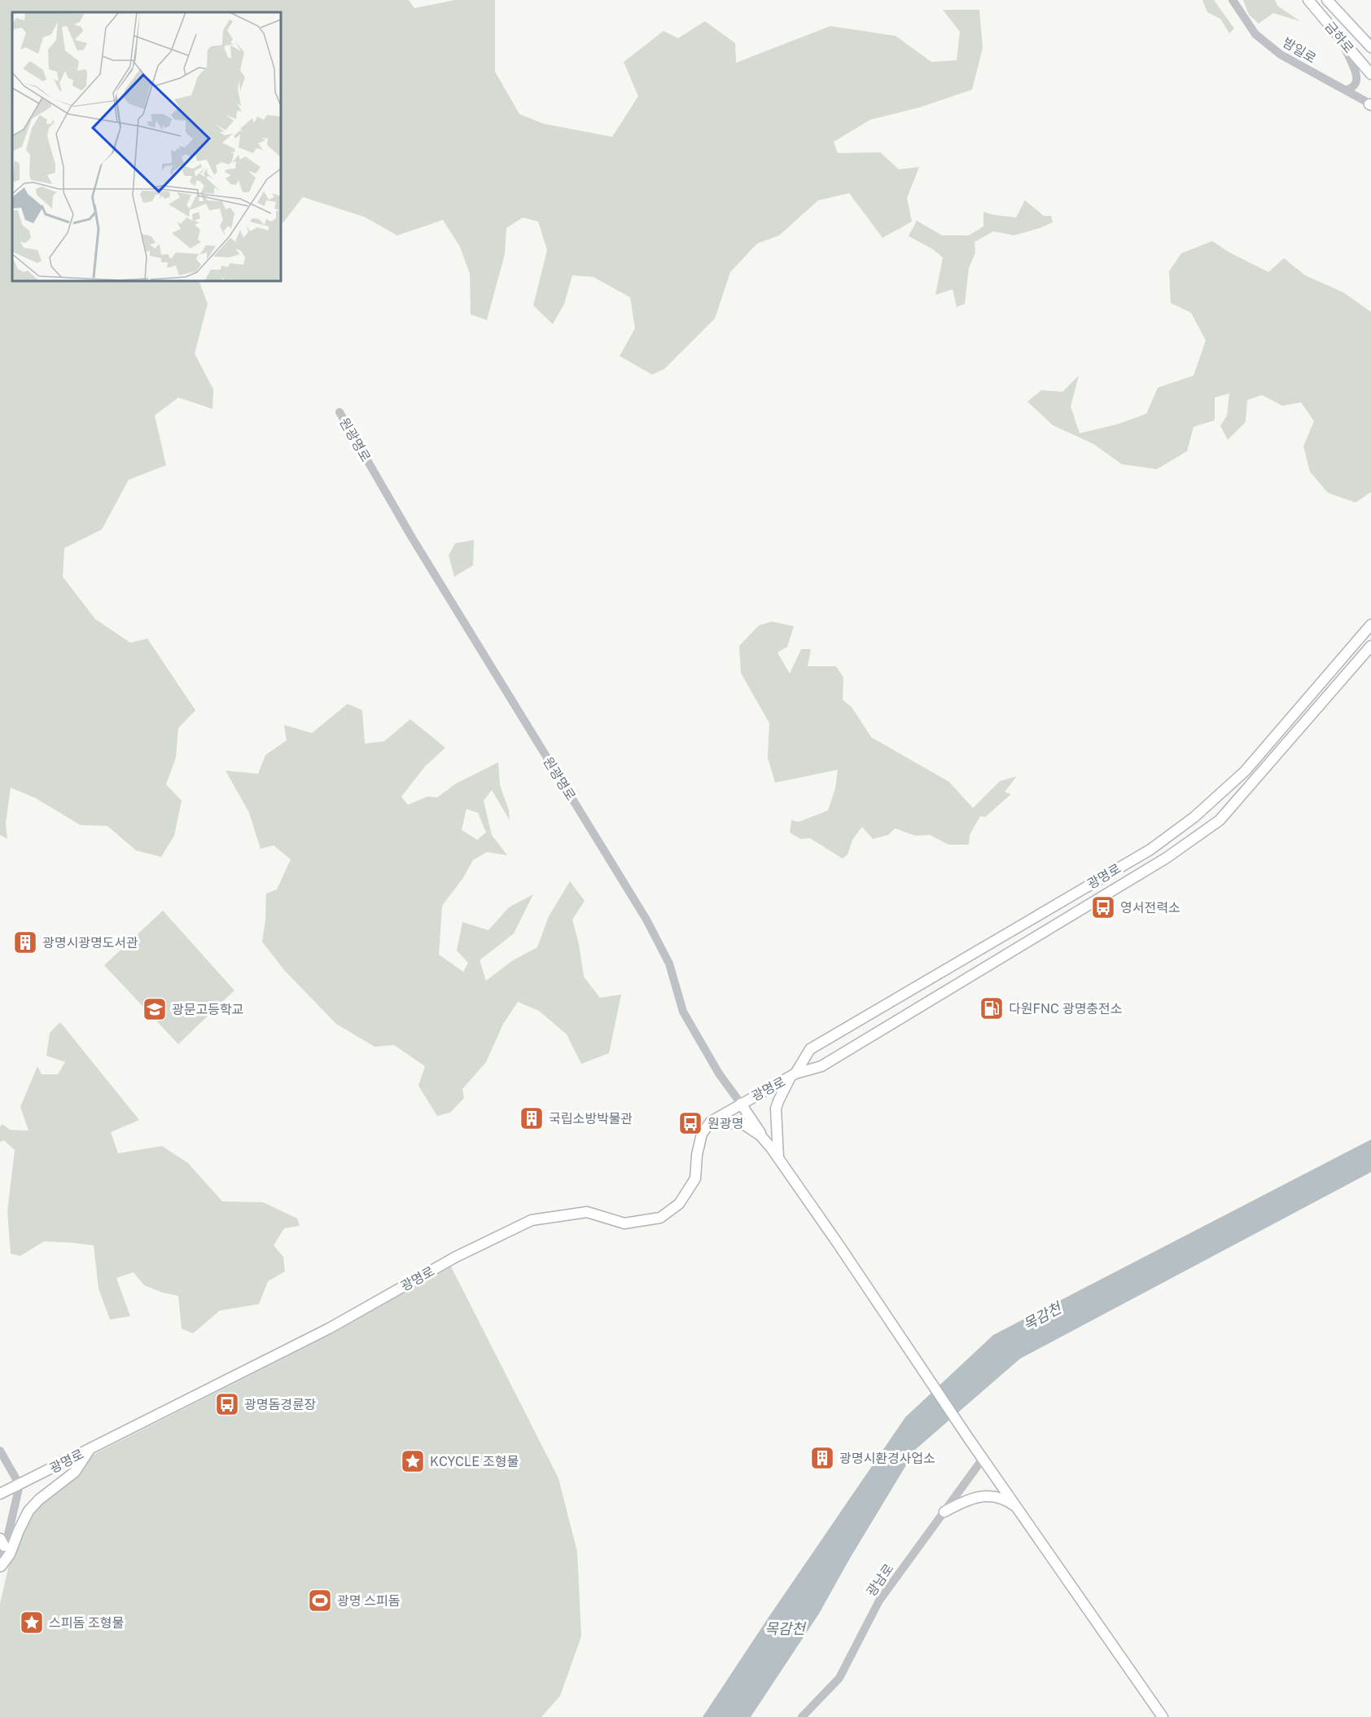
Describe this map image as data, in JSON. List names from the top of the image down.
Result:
{
  "streets": {
    "main road": ["금하로", "원광명로", "광명로"],
    "street": ["밤일로", "광남로"]
  },
  "crossings": [
    ["원광명로", "광명로"]
  ],
  "water": ["목감천"],
  "places": {
    "bus stop": ["영서전력소", "원광명", "광명돔경륜장"],
    "building": ["광명시광명도서관", "국립소방박물관", "광명시환경사업소"],
    "fuel station": ["다원FNC 광명충전소"],
    "school or university": ["광문고등학교"],
    "place": ["KCYCLE 조형물", "스피돔 조형물"],
    "sports": ["광명 스피돔"]
  }
}
